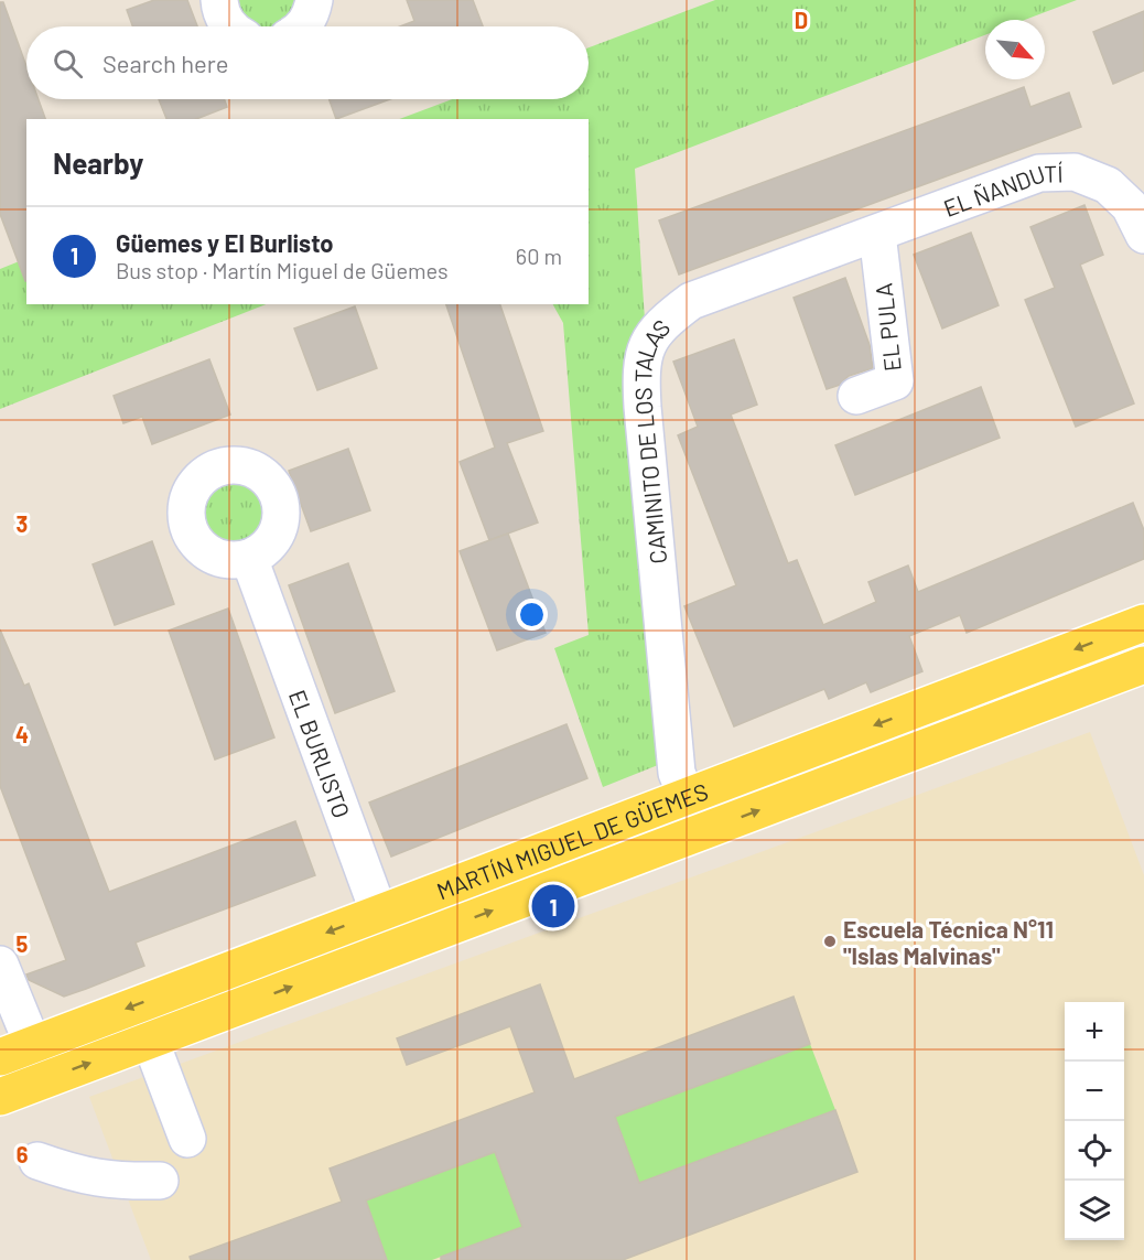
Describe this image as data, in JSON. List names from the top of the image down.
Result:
{
  "streets": {
    "main road": ["MARTÍN MIGUEL DE GÜEMES"],
    "street": [
      "EL ÑANDUTÍ",
      "EL PULA",
      "CAMINITO DE LOS TALAS",
      "EL BURLISTO"
    ]
  },
  "crossings": [
    ["EL ÑANDUTÍ", "EL PULA"],
    ["EL ÑANDUTÍ", "CAMINITO DE LOS TALAS"],
    ["EL PULA", "CAMINITO DE LOS TALAS"],
    ["CAMINITO DE LOS TALAS", "MARTÍN MIGUEL DE GÜEMES"],
    ["EL BURLISTO", "MARTÍN MIGUEL DE GÜEMES"]
  ],
  "places": ["Escuela Técnica N°11 \"Islas Malvinas\""],
  "north": "bottom right",
  "page": {
    "search": "Search here",
    "heading": "Nearby",
    "list": [
      {
        "mark": "1",
        "name": "Güemes y El Burlisto",
        "note": "Bus stop · Martín Miguel de Güemes",
        "value": "60 m"
      }
    ],
    "pins": "1",
    "map_buttons": ["+", "−"]
  },
  "grid": {
    "columns": ["D"],
    "rows": [
      "3",
      "4",
      "5",
      "6"
    ]
  }
}
